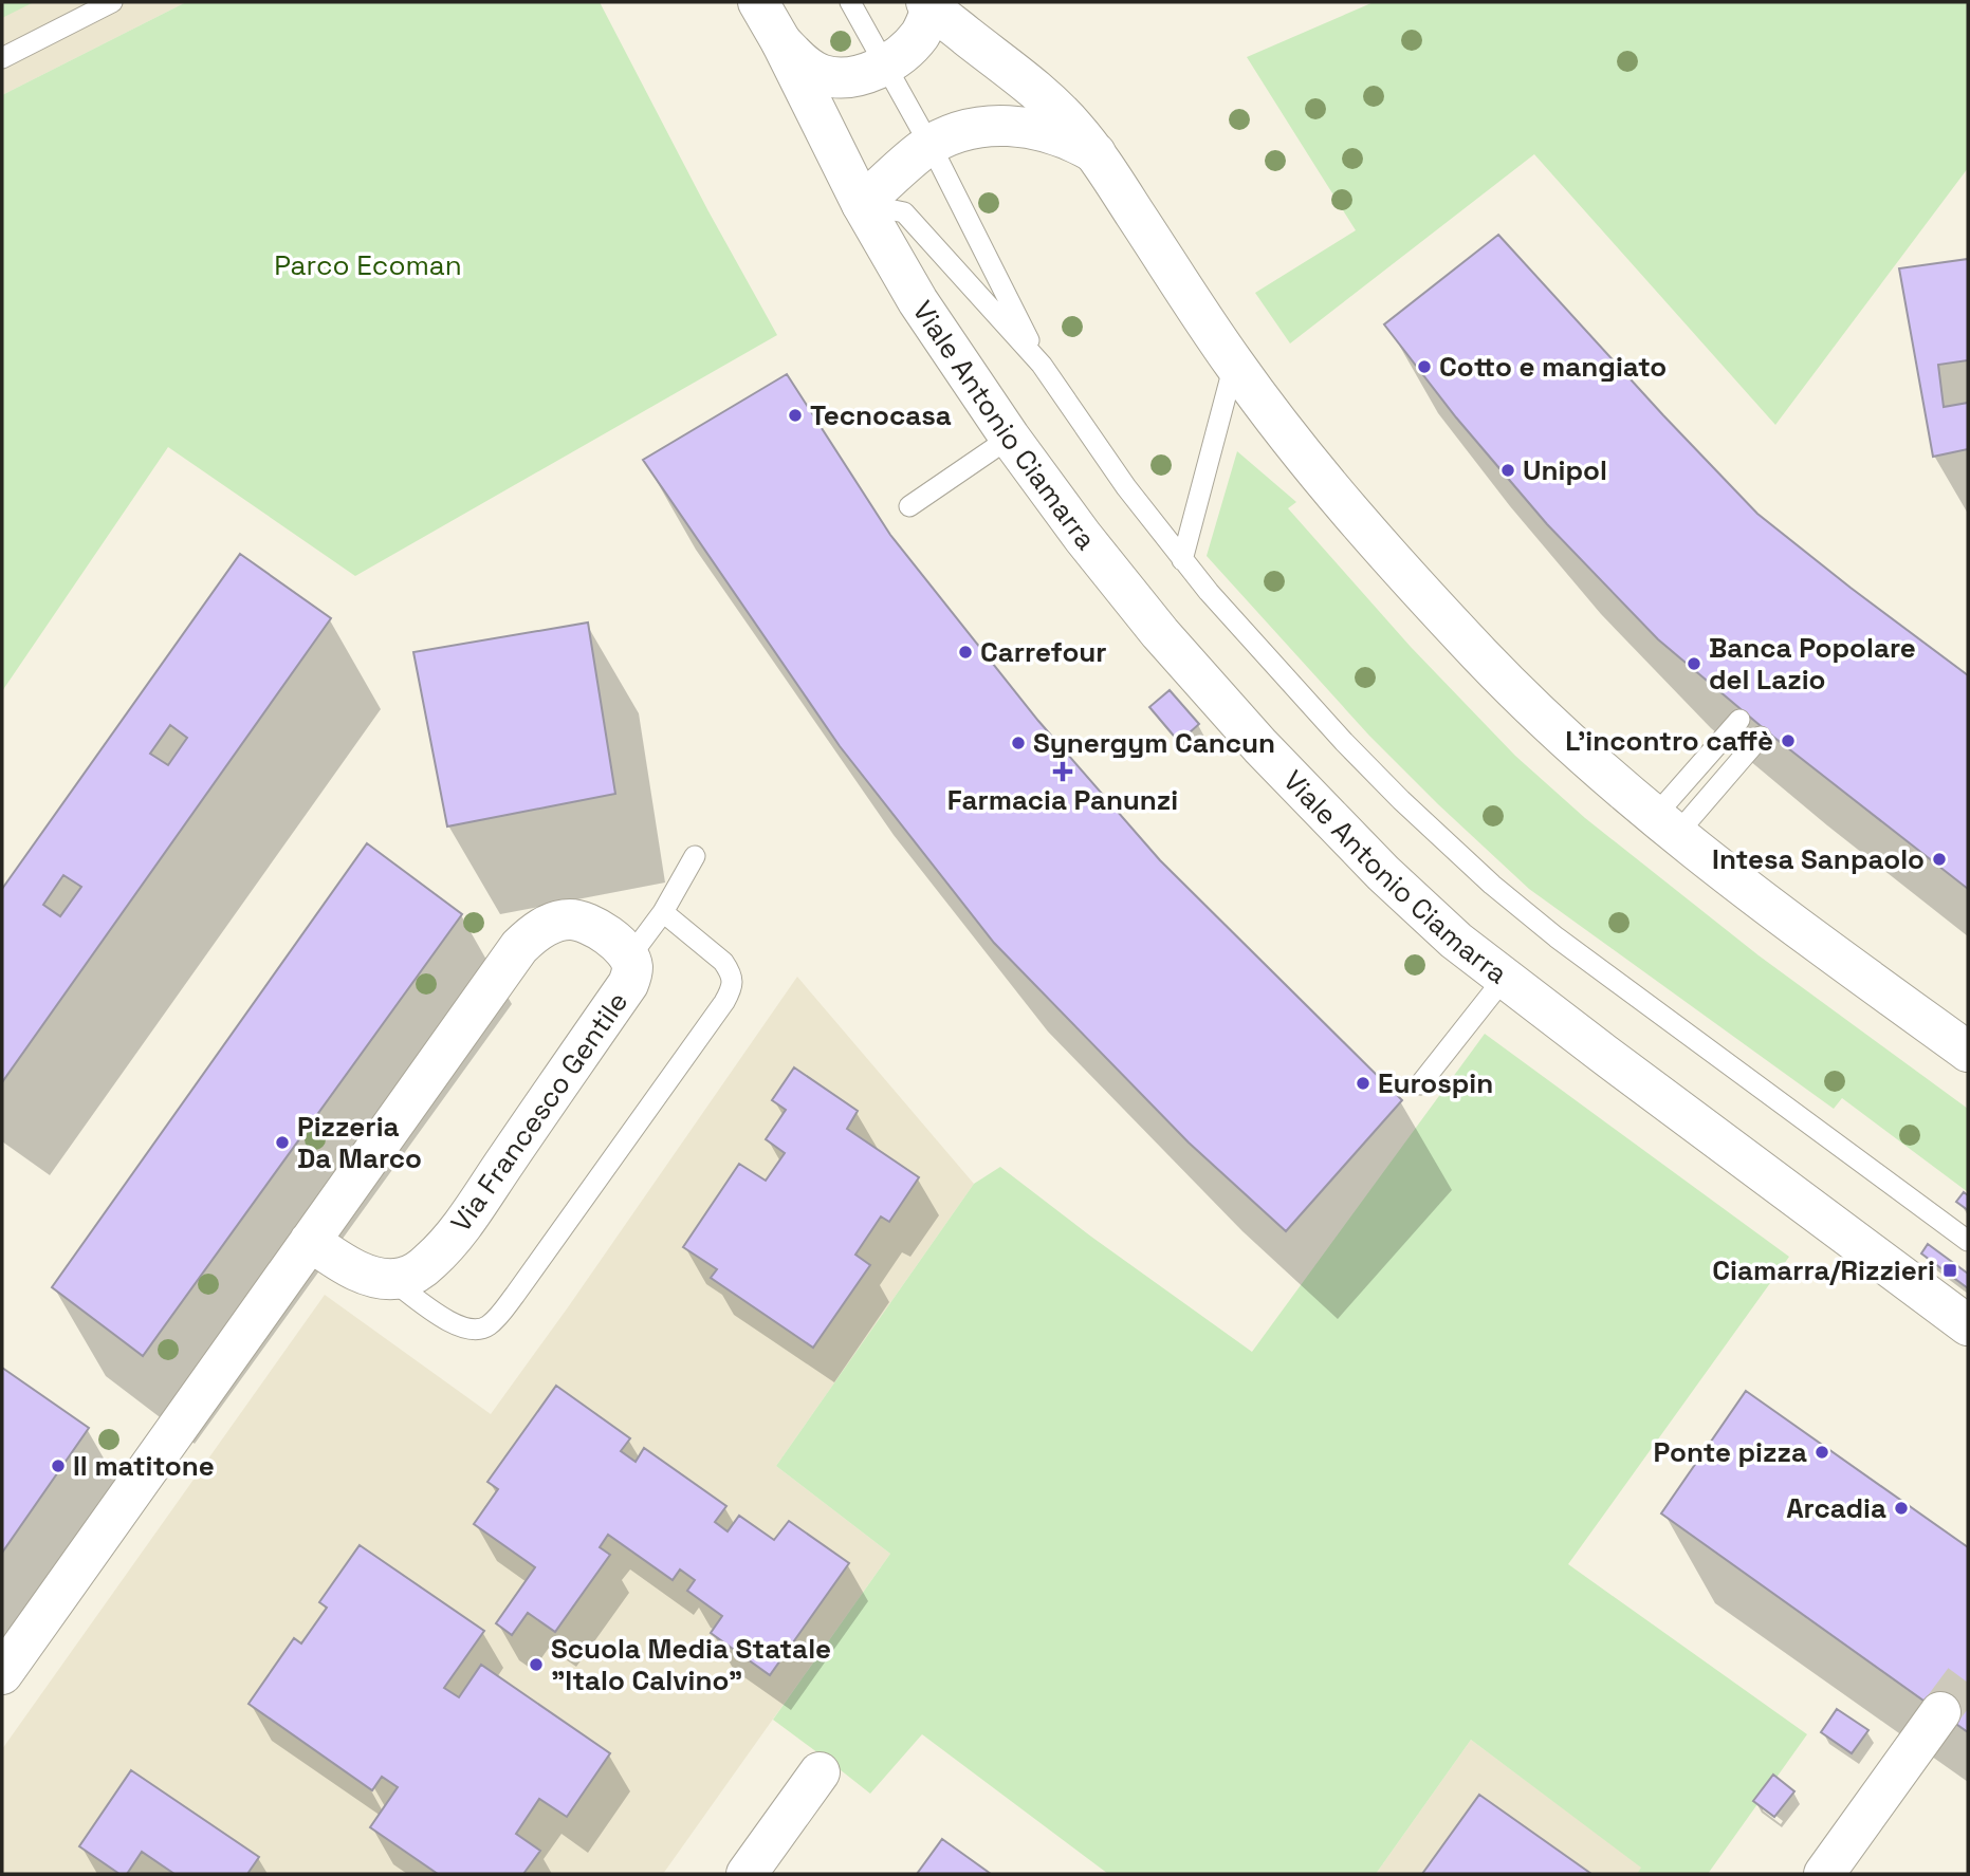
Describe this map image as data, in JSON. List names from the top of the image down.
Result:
{
  "streets": {
    "street": ["Viale Antonio Ciamarra", "Via Francesco Gentile"]
  },
  "parks": ["Parco Ecoman"],
  "places": {
    "other": [
      "Cotto e mangiato",
      "Tecnocasa",
      "Unipol",
      "Carrefour",
      "Banca Popolare del Lazio",
      "L'incontro caffè",
      "Synergym Cancun",
      "Intesa Sanpaolo",
      "Eurospin",
      "Pizzeria Da Marco",
      "Ponte pizza",
      "Il matitone",
      "Arcadia",
      "Scuola Media Statale \"Italo Calvino\""
    ],
    "health": ["Farmacia Panunzi"],
    "transit": ["Ciamarra/Rizzieri"]
  }
}
